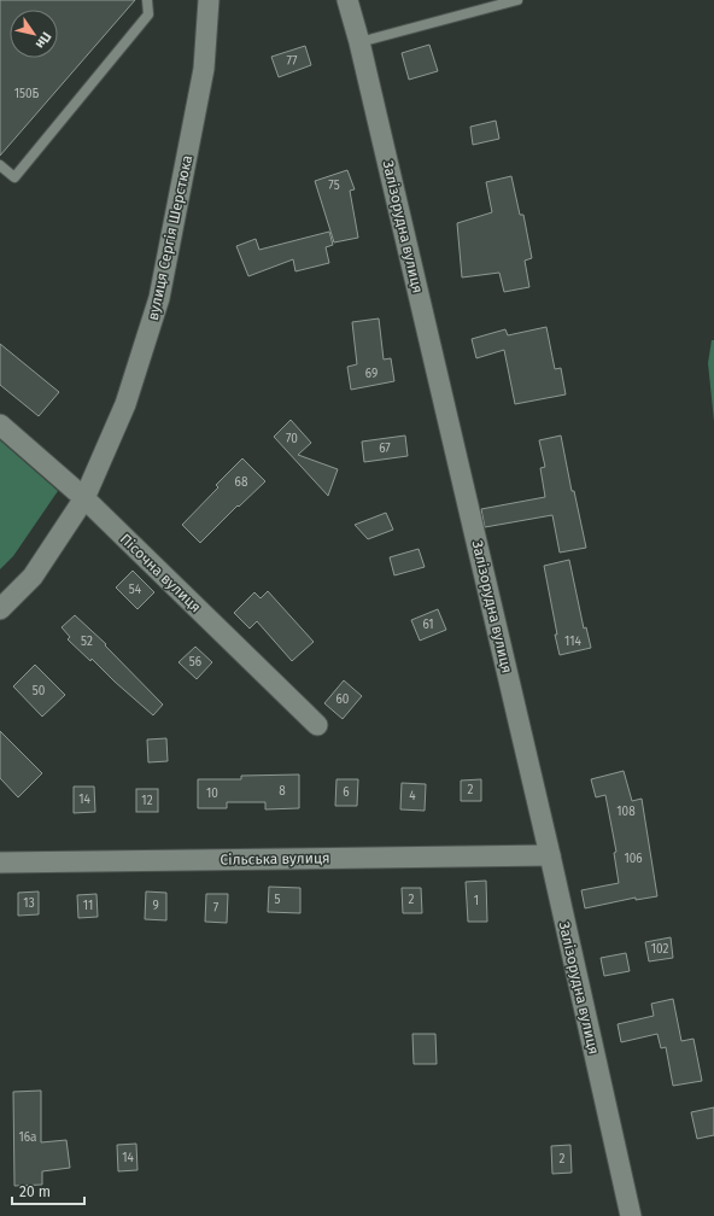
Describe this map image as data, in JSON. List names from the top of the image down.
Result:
{
  "streets": {
    "street": [
      "Залізорудна вулиця",
      "вулиця Сергія Шерстюка",
      "Пісочна вулиця",
      "Сільська вулиця"
    ]
  },
  "crossings": [
    ["Залізорудна вулиця", "Сільська вулиця"],
    ["вулиця Сергія Шерстюка", "Пісочна вулиця"]
  ],
  "house_numbers": [
    "77",
    "150Б",
    "75",
    "69",
    "70",
    "67",
    "68",
    "54",
    "61",
    "52",
    "114",
    "56",
    "50",
    "60",
    "2",
    "8",
    "6",
    "10",
    "4",
    "14",
    "12",
    "108",
    "106",
    "5",
    "2",
    "1",
    "13",
    "11",
    "9",
    "7",
    "102",
    "16а",
    "14",
    "2"
  ],
  "scale_bar": "20 m",
  "north": "bottom right"
}
